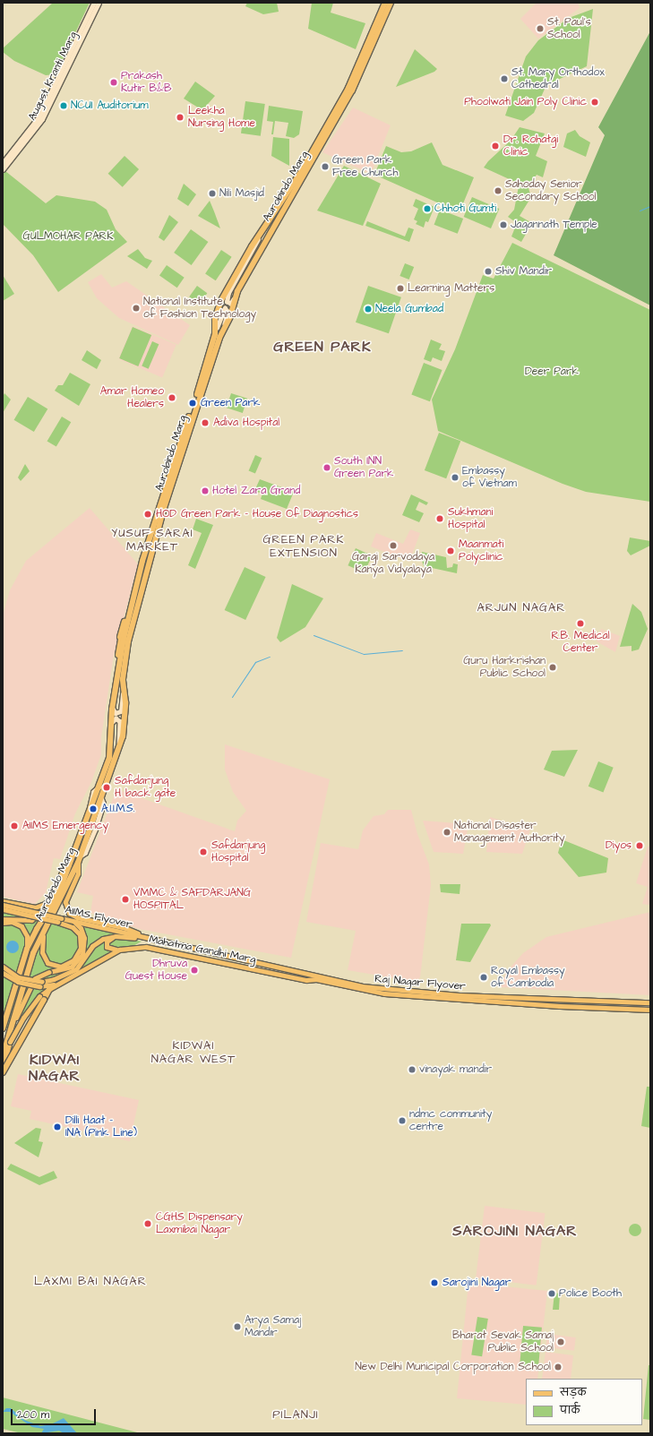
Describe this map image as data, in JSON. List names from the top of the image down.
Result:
{
  "streets": {
    "highway": ["Aurobindo Marg"],
    "main road": [
      "August Kranti Marg",
      "AIIMS Flyover",
      "Mahatma Gandhi Marg",
      "Raj Nagar Flyover"
    ]
  },
  "crossings": [
    ["AIIMS Flyover", "Mahatma Gandhi Marg"],
    ["Mahatma Gandhi Marg", "Raj Nagar Flyover"]
  ],
  "districts": [
    "GREEN PARK",
    "YUSUF SARAI MARKET",
    "GREEN PARK EXTENSION",
    "ARJUN NAGAR",
    "KIDWAI NAGAR WEST",
    "KIDWAI NAGAR",
    "SAROJINI NAGAR",
    "LAXMI BAI NAGAR",
    "PILANJI"
  ],
  "parks": ["GULMOHAR PARK", "Deer Park"],
  "places": [
    "St. Paul's School",
    "St. Mary Orthodox Cathedral",
    "Prakash Kutir B&B",
    "Phoolwati Jain Poly Clinic",
    "NCUI Auditorium",
    "Leekha Nursing Home",
    "Dr. Rohatgi Clinic",
    "Green Park Free Church",
    "Sahoday Senior Secondary School",
    "Nili Masjid",
    "Chhoti Gumti",
    "Jagannath Temple",
    "Shiv Mandir",
    "Learning Matters",
    "National Institute of Fashion Technology",
    "Neela Gumbad",
    "Amar Homeo Healers",
    "Green Park",
    "Adiva Hospital",
    "South INN Green Park",
    "Embassy of Vietnam",
    "Hotel Zara Grand",
    "HOD Green Park - House Of Diagnostics",
    "Sukhmani Hospital",
    "Gargi Sarvodaya Kanya Vidyalaya",
    "Maanmati Polyclinic",
    "R.B. Medical Center",
    "Guru Harkrishan Public School",
    "Safdarjung H back gate",
    "A.I.I.M.S.",
    "AIIMS Emergency",
    "National Disaster Management Authority",
    "Diyos",
    "Safdarjung Hospital",
    "VMMC & SAFDARJANG HOSPITAL",
    "Dhruva Guest House",
    "Royal Embassy of Cambodia",
    "vinayak mandir",
    "ndmc community centre",
    "Dilli Haat - INA (Pink Line)",
    "CGHS Dispensary Laxmibai Nagar",
    "Sarojini Nagar",
    "Police Booth",
    "Arya Samaj Mandir",
    "Bharat Sevak Samaj Public School",
    "New Delhi Municipal Corporation School"
  ],
  "legend": ["सड़क", "पार्क"],
  "scale_bar": "200 m"
}
